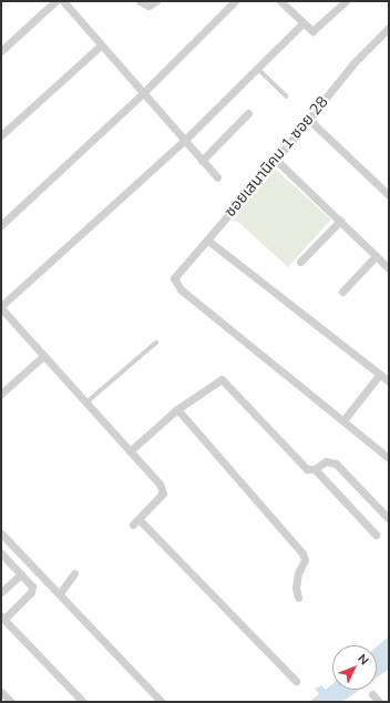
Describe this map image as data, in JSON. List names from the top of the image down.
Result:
{
  "streets": {
    "street": ["ซอยเสนานิคม 1 ซอย 28"]
  },
  "north": "top right"
}
